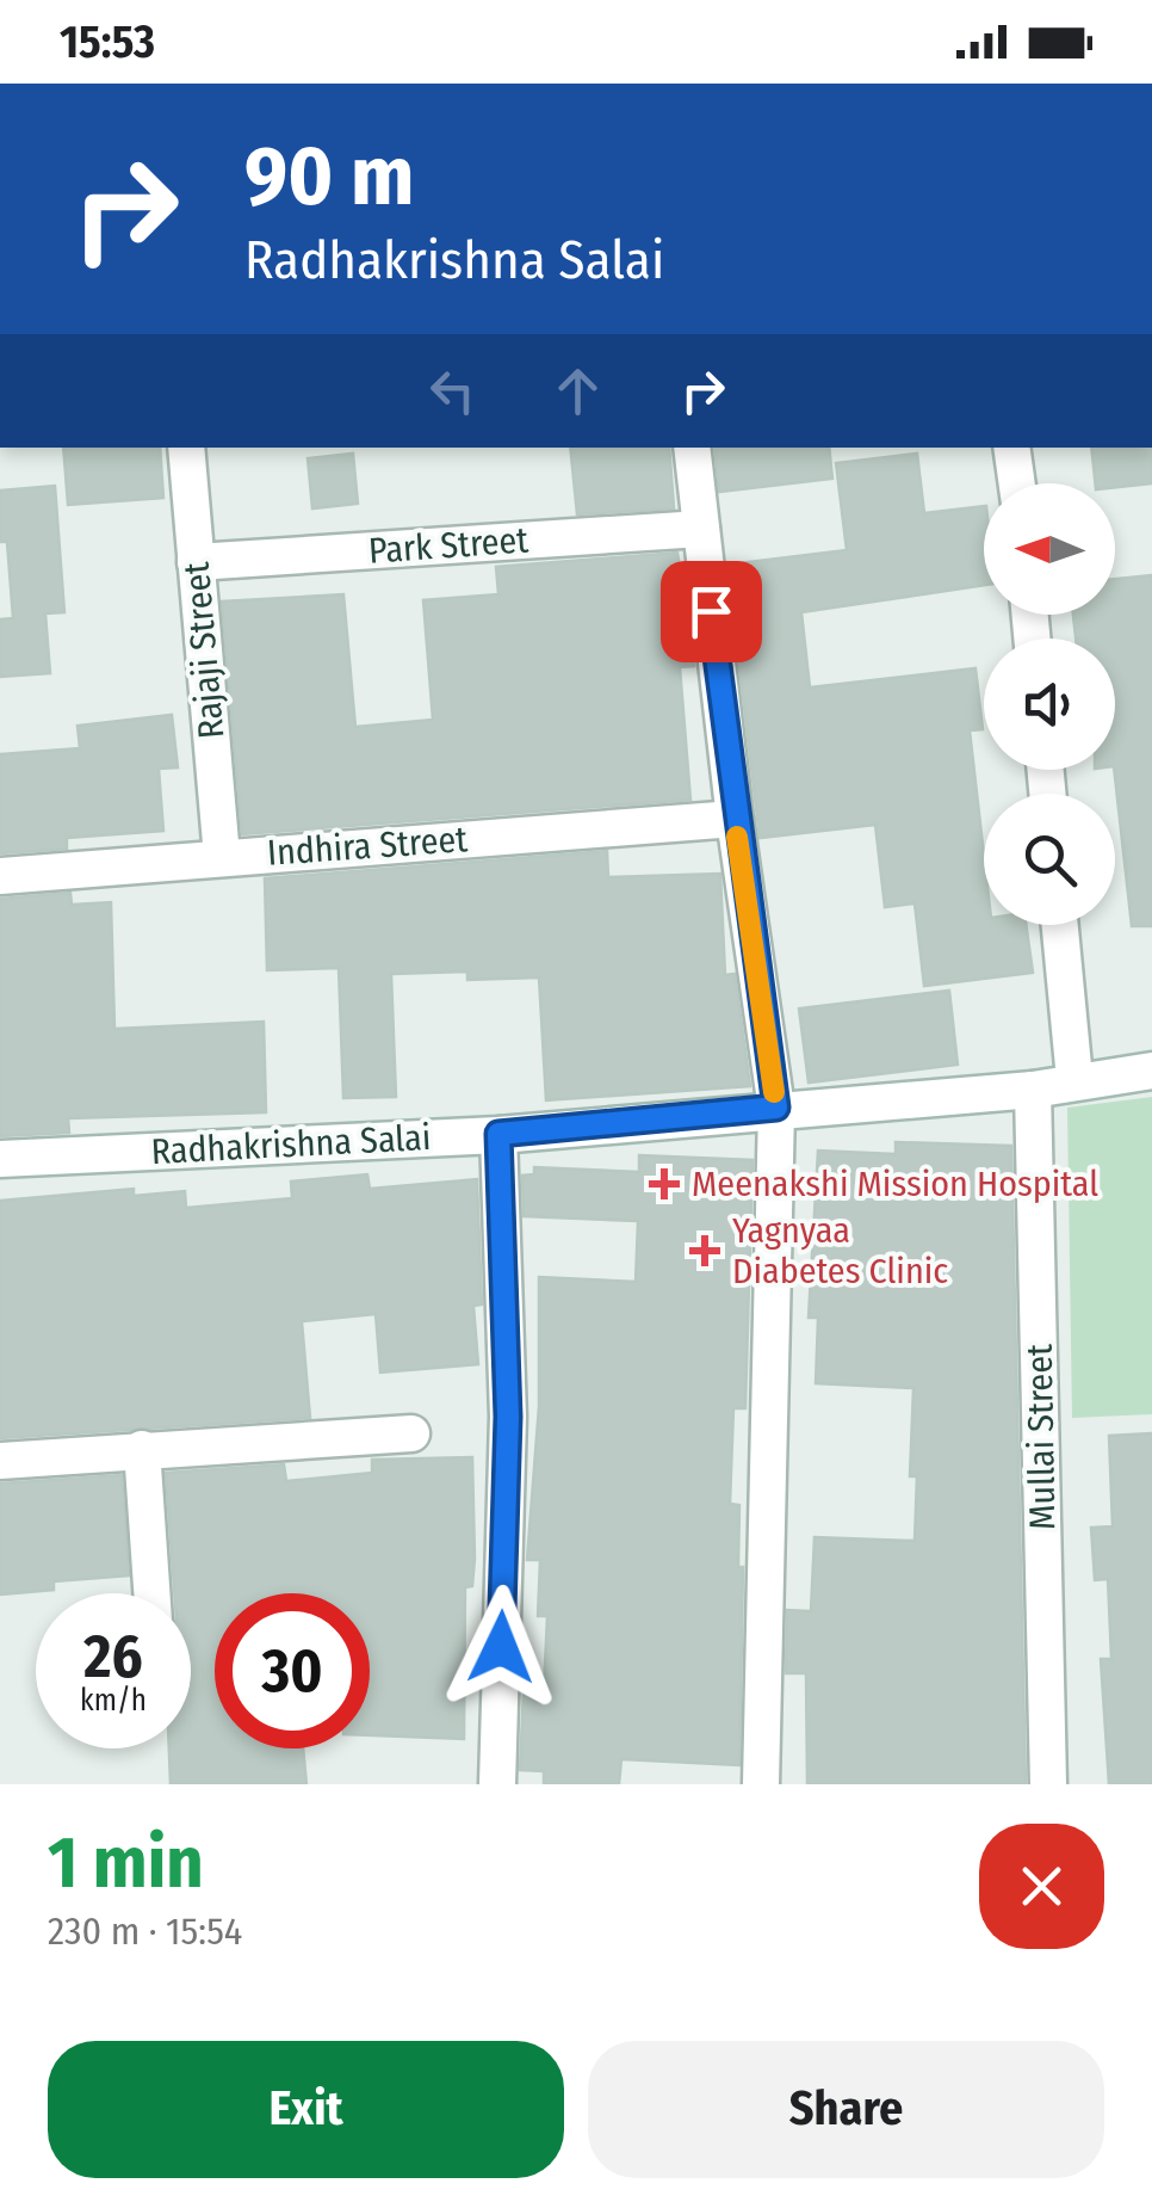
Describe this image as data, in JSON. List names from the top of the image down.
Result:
{
  "streets": {
    "street": [
      "Park Street",
      "Rajaji Street",
      "Indhira Street",
      "Radhakrishna Salai",
      "Mullai Street"
    ]
  },
  "crossings": [
    ["Park Street", "Rajaji Street"],
    ["Rajaji Street", "Indhira Street"],
    ["Radhakrishna Salai", "Mullai Street"]
  ],
  "places": {
    "health": ["Meenakshi Mission Hospital", "Yagnyaa Diabetes Clinic"]
  },
  "north": "left",
  "page": {
    "status": "15:53",
    "turn": ["90 m", "Radhakrishna Salai"],
    "speed": "26 km/h",
    "limit": "30",
    "heading": ["1 min", "230 m · 15:54"],
    "buttons": ["Exit", "Share"]
  }
}
